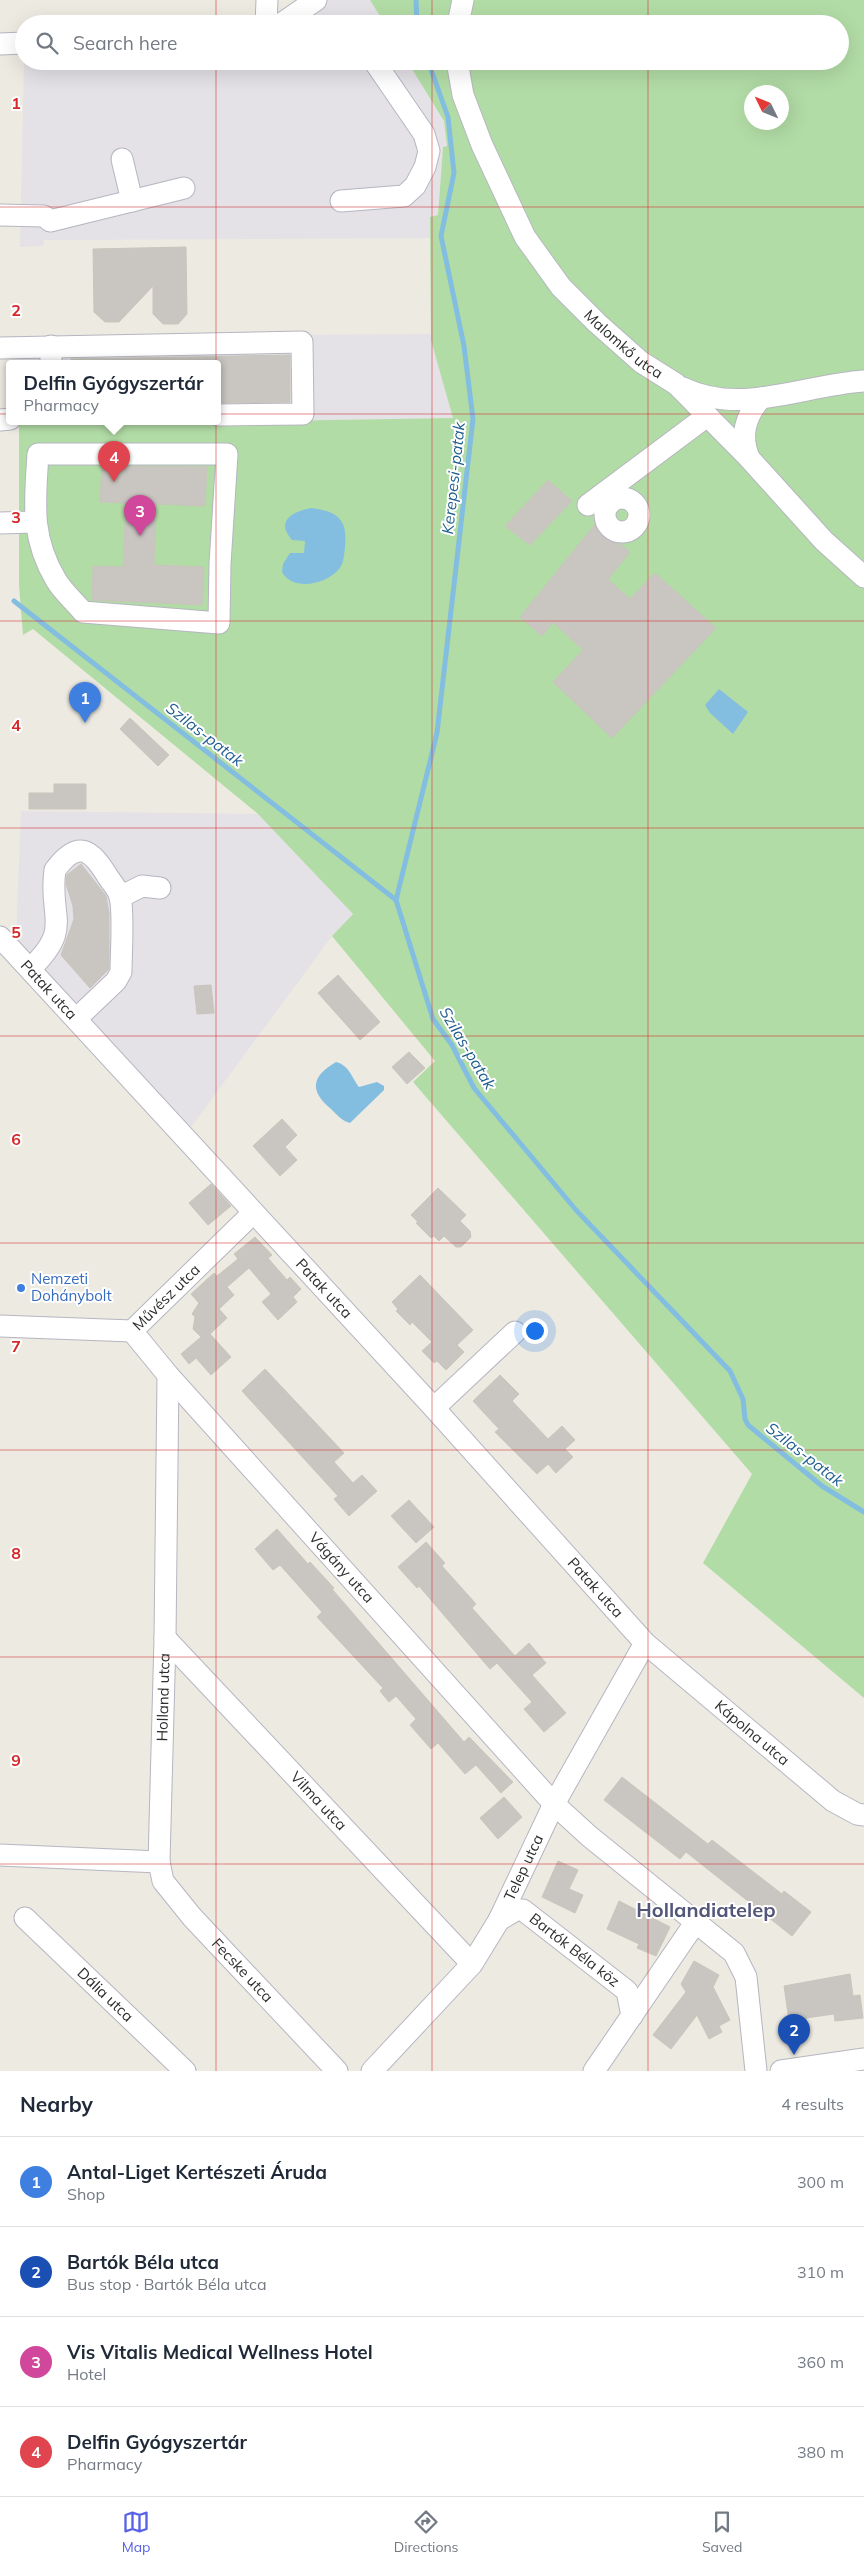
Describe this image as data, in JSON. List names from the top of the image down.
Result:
{
  "streets": {
    "street": [
      "Malomkő utca",
      "Patak utca",
      "Művész utca",
      "Vágány utca",
      "Holland utca",
      "Kápolna utca",
      "Vilma utca",
      "Telep utca",
      "Bartók Béla köz",
      "Fecske utca",
      "Dália utca"
    ]
  },
  "crossings": [
    ["Patak utca", "Művész utca"],
    ["Patak utca", "Kápolna utca"],
    ["Patak utca", "Telep utca"],
    ["Művész utca", "Vágány utca"],
    ["Vágány utca", "Holland utca"],
    ["Vágány utca", "Telep utca"],
    ["Holland utca", "Vilma utca"],
    ["Holland utca", "Fecske utca"],
    ["Kápolna utca", "Telep utca"],
    ["Vilma utca", "Telep utca"],
    ["Telep utca", "Bartók Béla köz"]
  ],
  "districts": ["Hollandiatelep"],
  "water": ["Kerepesi-patak", "Szilas-patak"],
  "places": ["Nemzeti Dohánybolt"],
  "north": "top left",
  "page": {
    "search": "Search here",
    "popup": ["Delfin Gyógyszertár", "Pharmacy"],
    "pins": [
      "4",
      "3",
      "1",
      "2"
    ],
    "heading": ["Nearby", "4 results"],
    "list": [
      {
        "mark": "1",
        "name": "Antal-Liget Kertészeti Áruda",
        "note": "Shop",
        "value": "300 m"
      },
      {
        "mark": "2",
        "name": "Bartók Béla utca",
        "note": "Bus stop · Bartók Béla utca",
        "value": "310 m"
      },
      {
        "mark": "3",
        "name": "Vis Vitalis Medical Wellness Hotel",
        "note": "Hotel",
        "value": "360 m"
      },
      {
        "mark": "4",
        "name": "Delfin Gyógyszertár",
        "note": "Pharmacy",
        "value": "380 m"
      }
    ],
    "nav": ["Map", "Directions", "Saved"]
  },
  "grid": {
    "rows": [
      "1",
      "2",
      "3",
      "4",
      "5",
      "6",
      "7",
      "8",
      "9"
    ]
  }
}
